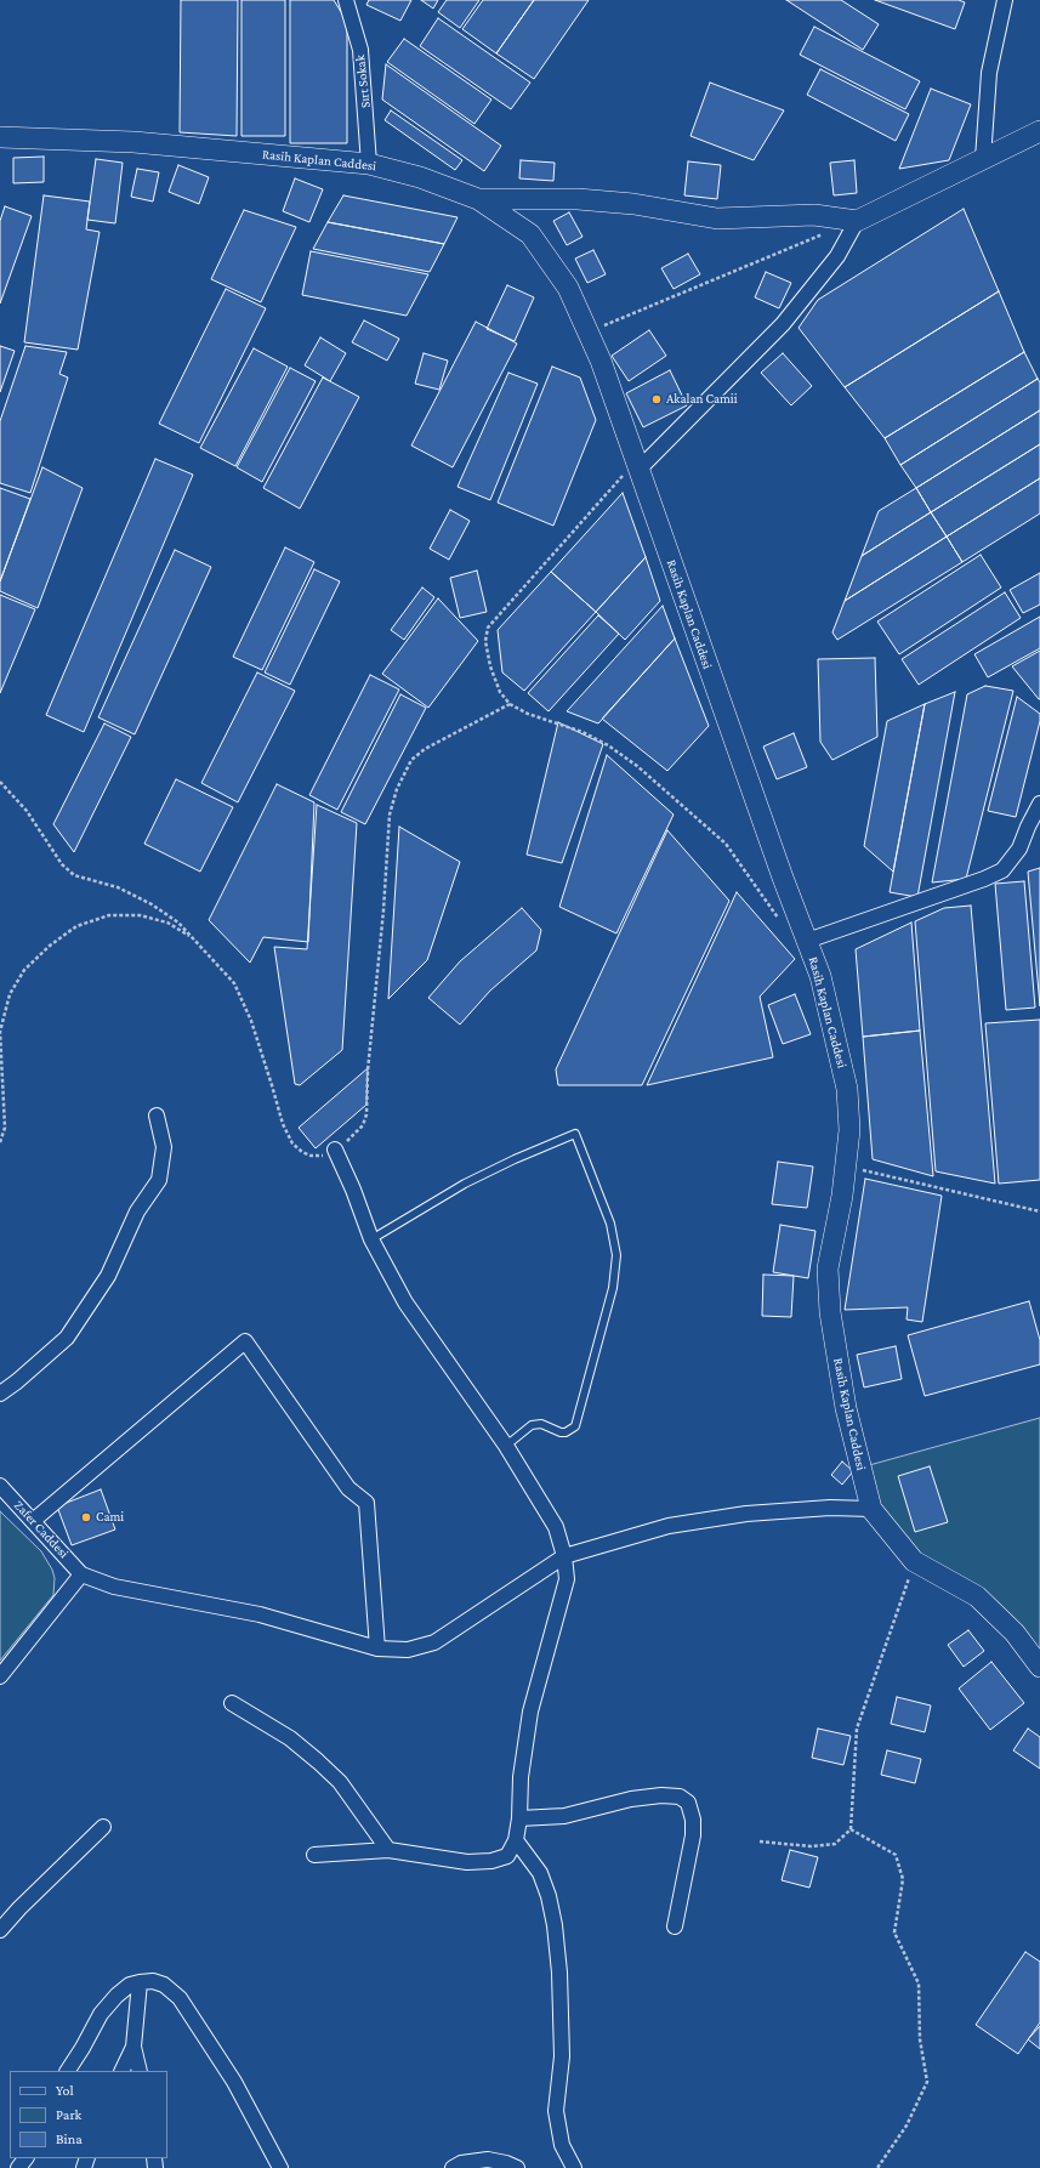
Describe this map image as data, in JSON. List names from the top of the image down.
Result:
{
  "streets": {
    "street": ["Sırt Sokak", "Rasih Kaplan Caddesi", "Zafer Caddesi"]
  },
  "crossings": [
    ["Sırt Sokak", "Rasih Kaplan Caddesi"]
  ],
  "places": ["Akalan Camii", "Cami"],
  "legend": ["Yol", "Park", "Bina"]
}
